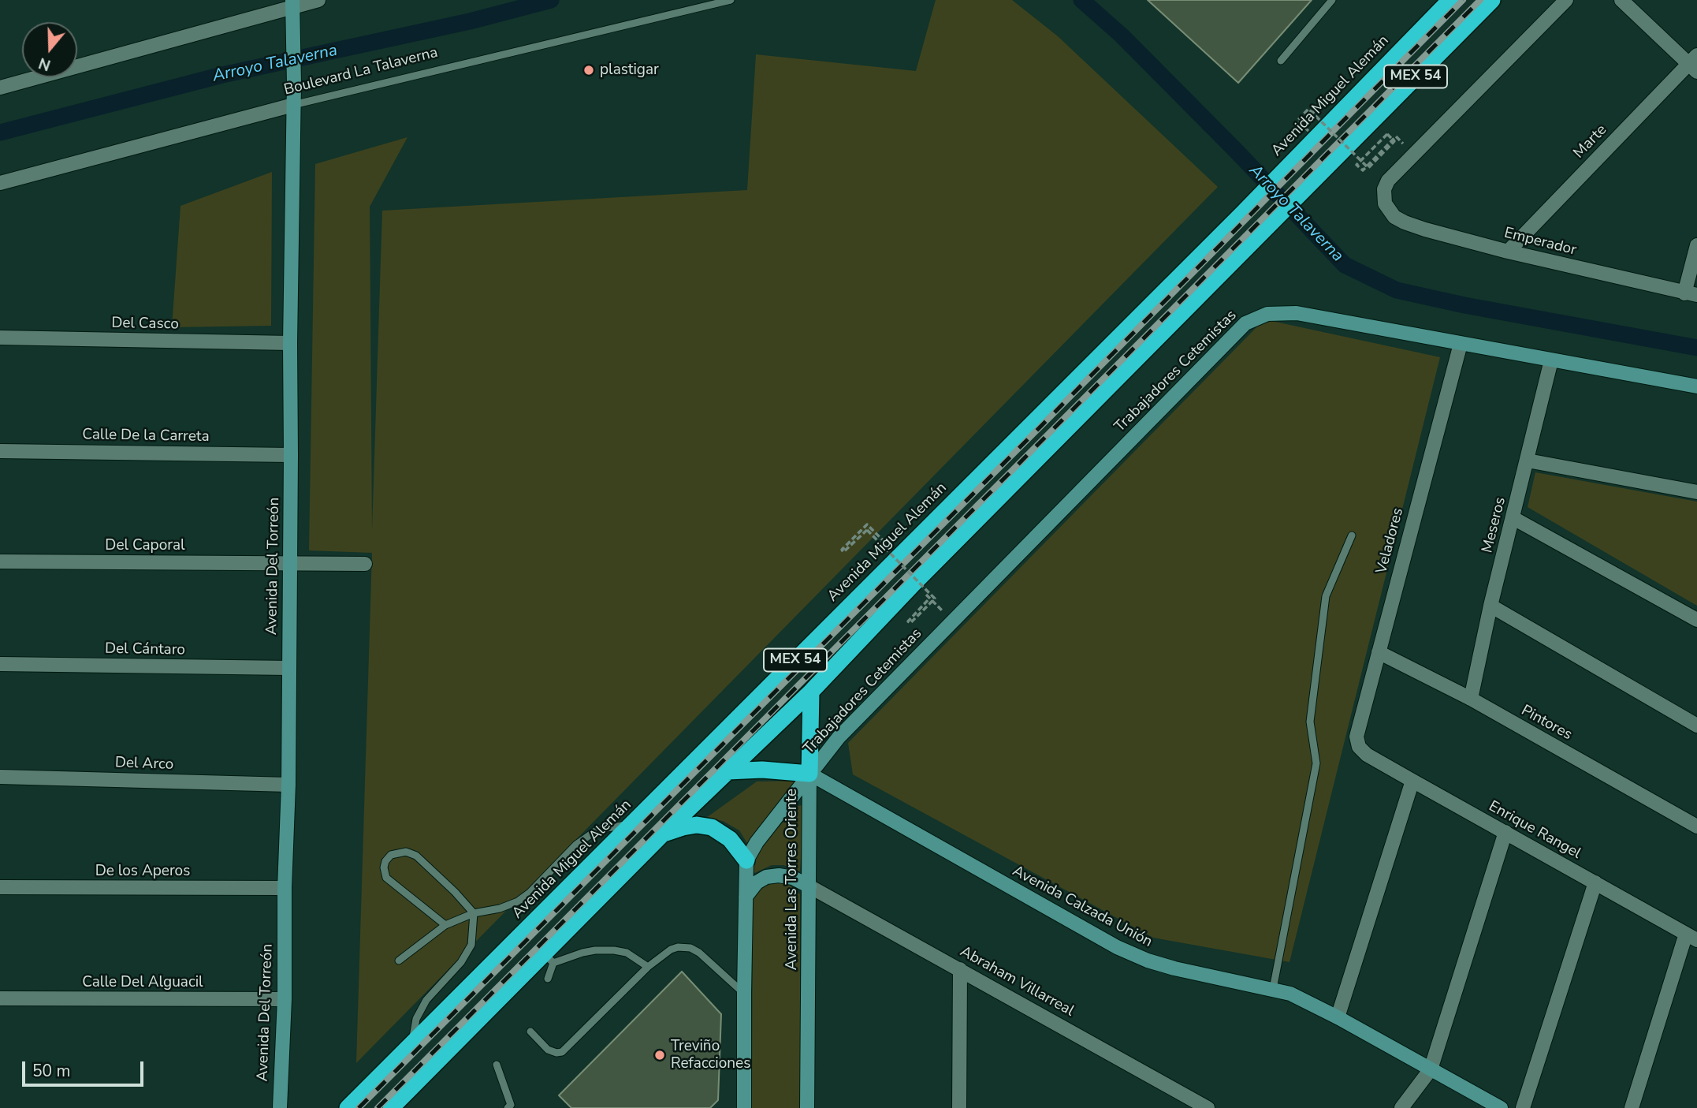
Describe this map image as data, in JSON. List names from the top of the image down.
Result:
{
  "streets": {
    "highway": ["MEX 54", "Avenida Miguel Alemán"],
    "street": [
      "Boulevard La Talaverna",
      "Marte",
      "Emperador",
      "Del Casco",
      "Trabajadores Cetemistas",
      "Calle De la Carreta",
      "Meseros",
      "Veladores",
      "Del Caporal",
      "Avenida Del Torreón",
      "Del Cántaro",
      "Pintores",
      "Del Arco",
      "Enrique Rangel",
      "De los Aperos",
      "Avenida Las Torres Oriente",
      "Avenida Calzada Unión",
      "Abraham Villarreal",
      "Calle Del Alguacil"
    ]
  },
  "crossings": [
    ["Boulevard La Talaverna", "Avenida Del Torreón"],
    ["Marte", "Emperador"],
    ["Del Casco", "Avenida Del Torreón"],
    ["Trabajadores Cetemistas", "Meseros"],
    ["Trabajadores Cetemistas", "Veladores"],
    ["Trabajadores Cetemistas", "Avenida Las Torres Oriente"],
    ["Trabajadores Cetemistas", "Avenida Calzada Unión"],
    ["Calle De la Carreta", "Avenida Del Torreón"],
    ["Meseros", "Pintores"],
    ["Veladores", "Pintores"],
    ["Veladores", "Enrique Rangel"],
    ["Del Caporal", "Avenida Del Torreón"],
    ["Avenida Del Torreón", "Del Cántaro"],
    ["Avenida Del Torreón", "Del Arco"],
    ["Avenida Del Torreón", "De los Aperos"],
    ["Avenida Del Torreón", "Calle Del Alguacil"],
    ["Avenida Las Torres Oriente", "Avenida Calzada Unión"],
    ["Avenida Las Torres Oriente", "Abraham Villarreal"]
  ],
  "water": ["Arroyo Talaverna"],
  "places": ["plastigar", "Treviño Refacciones"],
  "scale_bar": "50 m",
  "north": "bottom"
}
